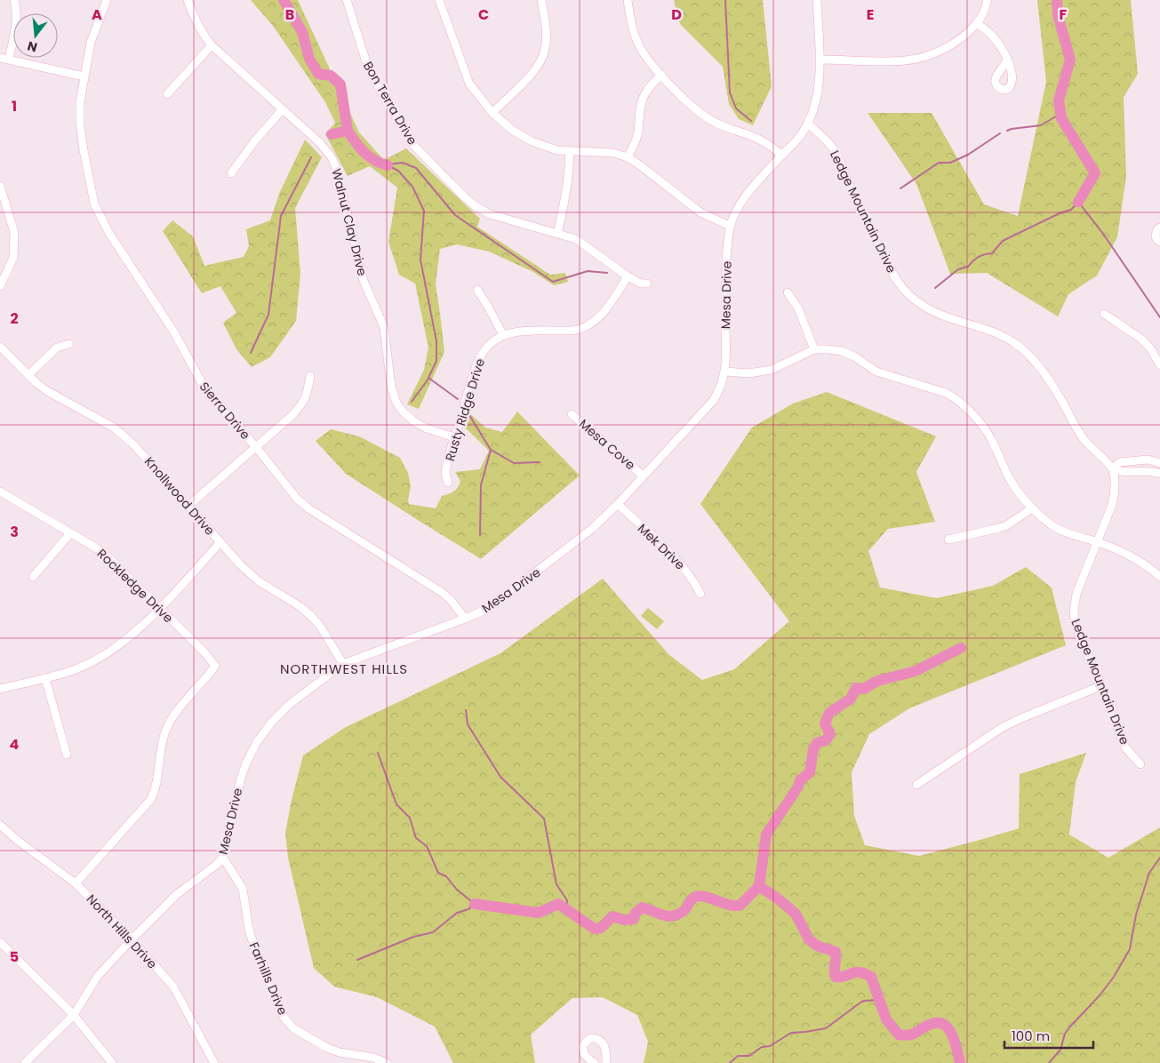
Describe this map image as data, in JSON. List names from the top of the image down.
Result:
{
  "streets": {
    "street": [
      "Bon Terra Drive",
      "Ledge Mountain Drive",
      "Walnut Clay Drive",
      "Mesa Drive",
      "Rusty Ridge Drive",
      "Sierra Drive",
      "Mesa Cove",
      "Knollwood Drive",
      "Mek Drive",
      "Rockledge Drive",
      "North Hills Drive",
      "Farhills Drive"
    ]
  },
  "crossings": [
    ["Bon Terra Drive", "Rusty Ridge Drive"],
    ["Ledge Mountain Drive", "Mesa Drive"],
    ["Walnut Clay Drive", "Rusty Ridge Drive"],
    ["Mesa Drive", "Sierra Drive"],
    ["Mesa Drive", "Mesa Cove"],
    ["Mesa Drive", "Knollwood Drive"],
    ["Mesa Drive", "Mek Drive"],
    ["Mesa Drive", "North Hills Drive"],
    ["Mesa Drive", "Farhills Drive"],
    ["Rockledge Drive", "North Hills Drive"]
  ],
  "districts": ["NORTHWEST HILLS"],
  "scale_bar": "100 m",
  "north": "bottom",
  "grid": {
    "columns": [
      "A",
      "B",
      "C",
      "D",
      "E",
      "F"
    ],
    "rows": [
      "1",
      "2",
      "3",
      "4",
      "5"
    ]
  }
}
